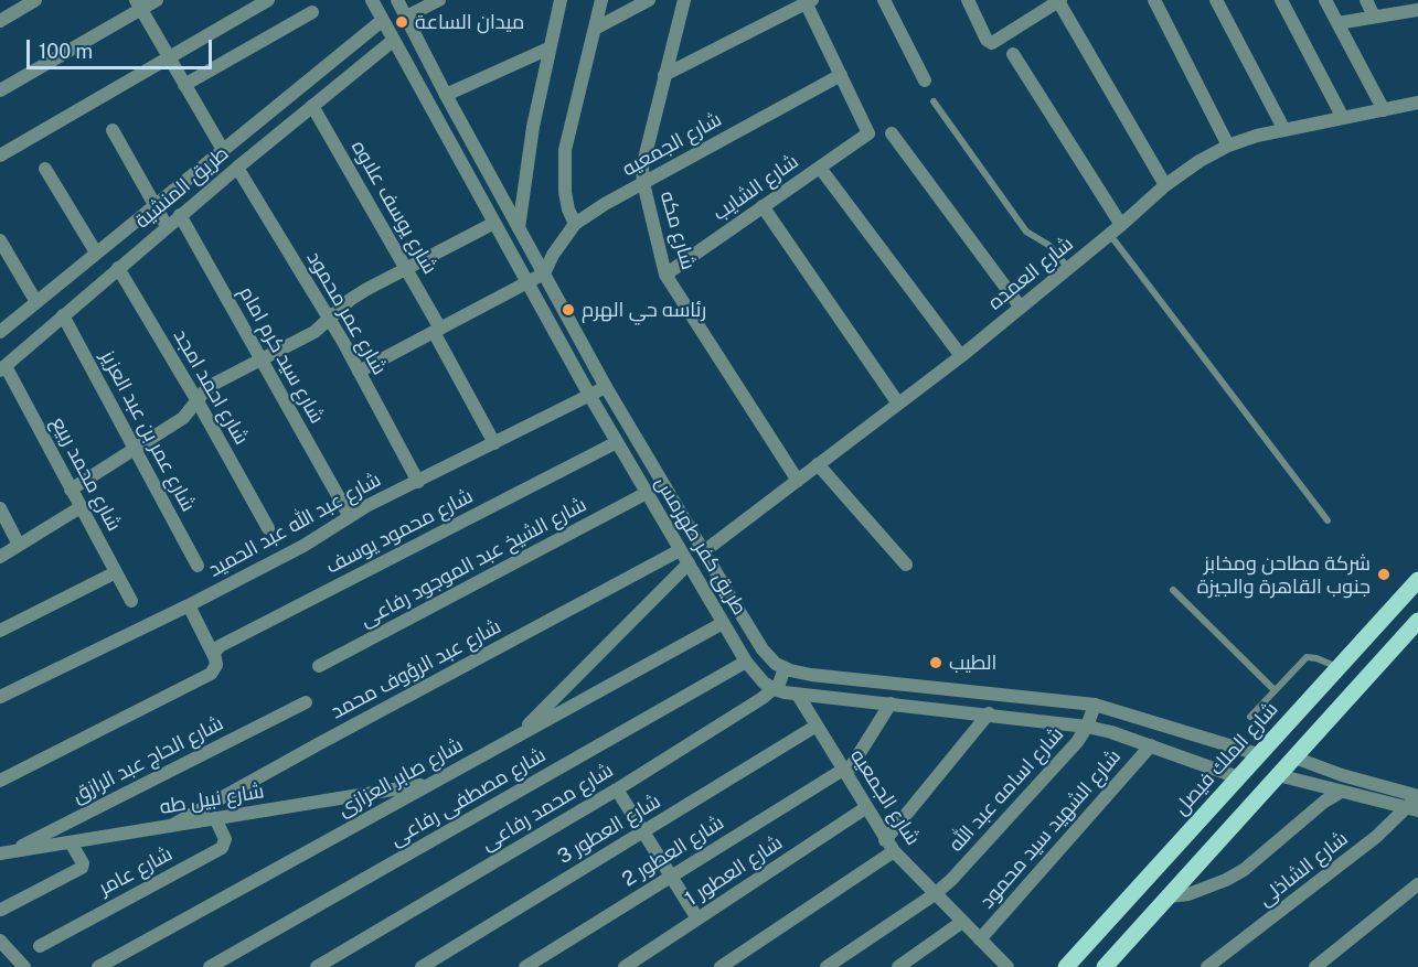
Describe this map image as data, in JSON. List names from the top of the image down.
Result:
{
  "streets": {
    "main road": ["شارع الملك فيصل"],
    "street": [
      "شارع الجمعيه",
      "طريق المنشية",
      "شارع الشايب",
      "شارع يوسف علاوه",
      "شارع مكه",
      "شارع العمده",
      "شارع عمر محمود",
      "شارع سيد كرم امام",
      "شارع احمد امجد",
      "شارع عمر بن عبد العزيز",
      "شارع محمد ربيع",
      "شارع عبد الله عبد الحميد",
      "شارع محمود يوسف",
      "طريق كفر طهرمس",
      "شارع الشيخ عبد الموجود رفاعى",
      "شارع عبد الرؤوف محمد",
      "شارع الحاج عبد الرازق",
      "شارع صابر العزازى",
      "شارع اسامه عبد الله",
      "شارع مصطفى رفاعى",
      "شارع نبيل طه",
      "شارع محمد رفاعى",
      "شارع العطور 3",
      "شارع الشهيد سيد محمود",
      "شارع العطور 2",
      "شارع الشاذلى",
      "شارع عامر",
      "شارع العطور 1"
    ]
  },
  "crossings": [
    ["شارع الجمعيه", "شارع الشايب"],
    ["شارع الجمعيه", "شارع مكه"],
    ["شارع الجمعيه", "طريق كفر طهرمس"],
    ["شارع الجمعيه", "شارع اسامه عبد الله"],
    ["شارع الجمعيه", "شارع العطور 3"],
    ["شارع الجمعيه", "شارع الشهيد سيد محمود"],
    ["شارع الجمعيه", "شارع العطور 2"],
    ["شارع الجمعيه", "شارع العطور 1"],
    ["طريق المنشية", "شارع يوسف علاوه"],
    ["طريق المنشية", "شارع عمر محمود"],
    ["طريق المنشية", "شارع سيد كرم امام"],
    ["طريق المنشية", "شارع احمد امجد"],
    ["طريق المنشية", "شارع عمر بن عبد العزيز"],
    ["طريق المنشية", "شارع محمد ربيع"],
    ["طريق المنشية", "طريق كفر طهرمس"],
    ["شارع الشايب", "شارع مكه"],
    ["شارع يوسف علاوه", "شارع عبد الله عبد الحميد"],
    ["شارع مكه", "شارع العمده"],
    ["شارع العمده", "طريق كفر طهرمس"],
    ["شارع عمر محمود", "شارع عبد الله عبد الحميد"],
    ["شارع سيد كرم امام", "شارع عبد الله عبد الحميد"],
    ["شارع عبد الله عبد الحميد", "طريق كفر طهرمس"],
    ["شارع محمود يوسف", "طريق كفر طهرمس"],
    ["طريق كفر طهرمس", "شارع الشيخ عبد الموجود رفاعى"],
    ["طريق كفر طهرمس", "شارع عبد الرؤوف محمد"],
    ["طريق كفر طهرمس", "شارع الملك فيصل"],
    ["طريق كفر طهرمس", "شارع صابر العزازى"],
    ["طريق كفر طهرمس", "شارع اسامه عبد الله"],
    ["طريق كفر طهرمس", "شارع مصطفى رفاعى"],
    ["طريق كفر طهرمس", "شارع محمد رفاعى"],
    ["شارع عبد الرؤوف محمد", "شارع نبيل طه"],
    ["شارع الحاج عبد الرازق", "شارع نبيل طه"],
    ["شارع صابر العزازى", "شارع نبيل طه"],
    ["شارع نبيل طه", "شارع عامر"]
  ],
  "places": [
    "ميدان الساعة",
    "رئاسه حي الهرم",
    "شركة مطاحن ومخابز جنوب القاهرة والجيزة",
    "الطيب"
  ],
  "scale_bar": "100 m"
}
